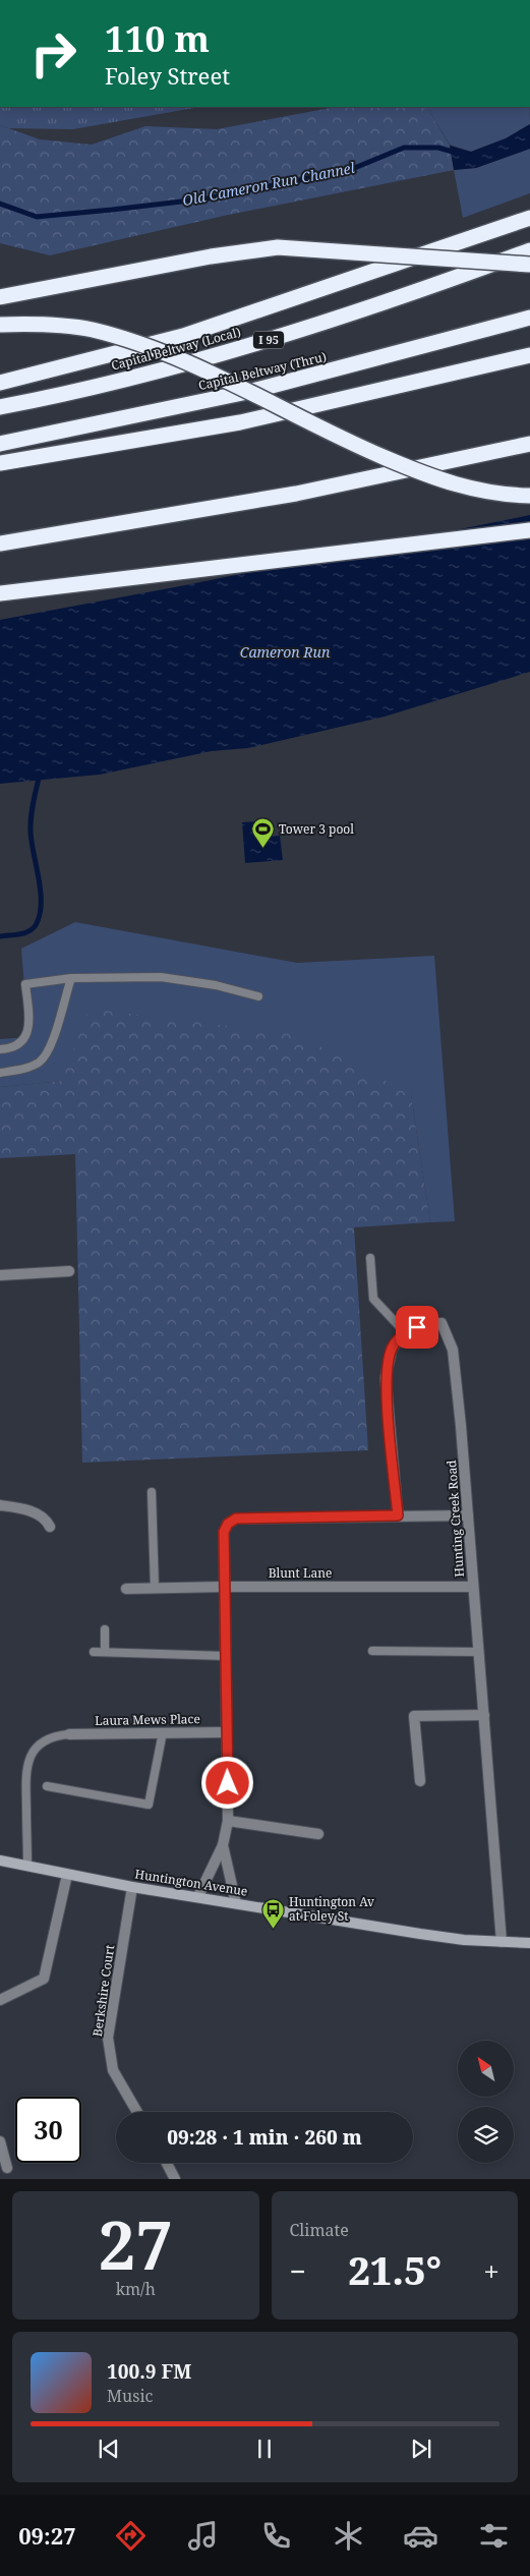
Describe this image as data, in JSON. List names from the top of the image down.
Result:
{
  "streets": {
    "highway": ["I 95", "Capital Beltway (Local)", "Capital Beltway (Thru)"],
    "main road": ["Huntington Avenue"],
    "street": [
      "Hunting Creek Road",
      "Blunt Lane",
      "Laura Mews Place",
      "Berkshire Court"
    ]
  },
  "crossings": [
    ["Hunting Creek Road", "Blunt Lane"],
    ["Hunting Creek Road", "Huntington Avenue"],
    ["Huntington Avenue", "Berkshire Court"]
  ],
  "water": ["Old Cameron Run Channel", "Cameron Run"],
  "places": {
    "sports": ["Tower 3 pool"],
    "bus stop": ["Huntington Av at Foley St"]
  },
  "north": "top left",
  "page": {
    "turn": ["110 m", "Foley Street"],
    "limit": "30",
    "trip": "09:28 · 1 min · 260 m",
    "tile": [
      ["27", "km/h"],
      "Climate"
    ],
    "heat": ["−", "21.5°", "+"],
    "song": ["100.9 FM", "Music"],
    "tabs": "09:27"
  }
}
